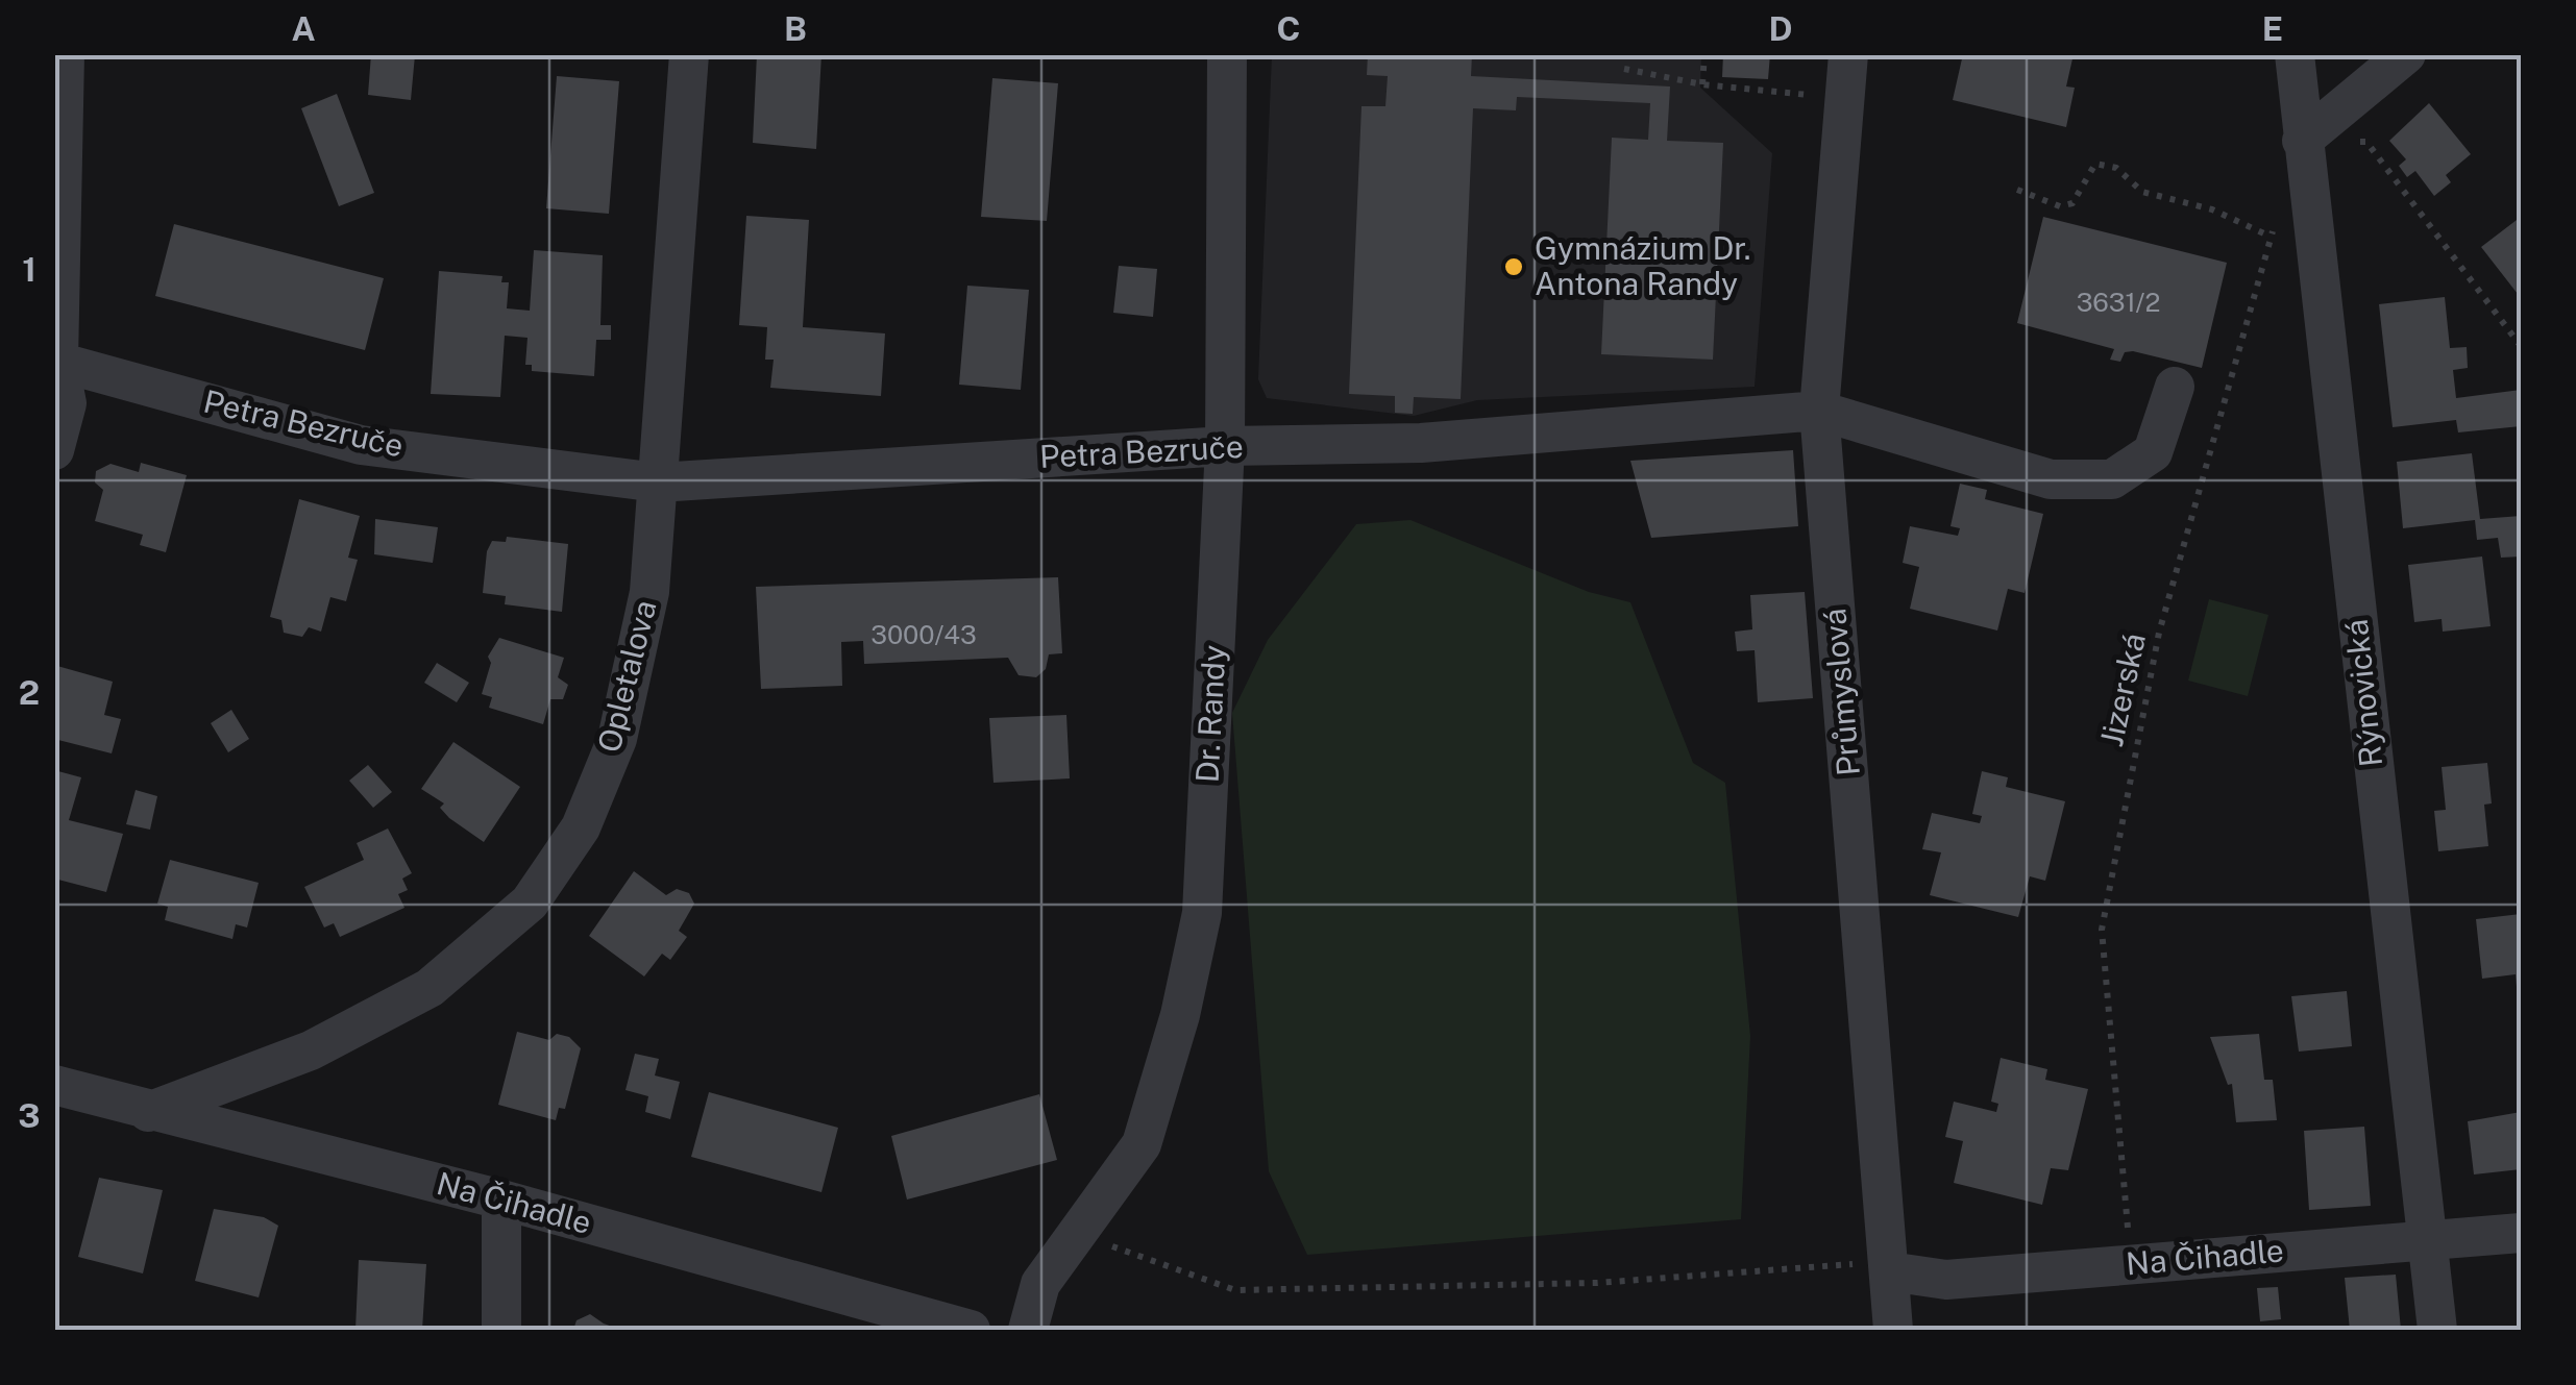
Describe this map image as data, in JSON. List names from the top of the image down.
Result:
{
  "streets": {
    "street": [
      "Petra Bezruče",
      "Opletalova",
      "Průmyslová",
      "Rýnovická",
      "Dr. Randy",
      "Na Čihadle"
    ],
    "path": ["Jizerská"]
  },
  "crossings": [
    ["Petra Bezruče", "Opletalova"],
    ["Petra Bezruče", "Průmyslová"],
    ["Petra Bezruče", "Dr. Randy"],
    ["Opletalova", "Na Čihadle"],
    ["Jizerská", "Na Čihadle"],
    ["Průmyslová", "Na Čihadle"],
    ["Rýnovická", "Na Čihadle"]
  ],
  "places": ["Gymnázium Dr. Antona Randy"],
  "house_numbers": ["3631/2", "3000/43"],
  "grid": {
    "columns": [
      "A",
      "B",
      "C",
      "D",
      "E"
    ],
    "rows": ["1", "2", "3"]
  }
}
